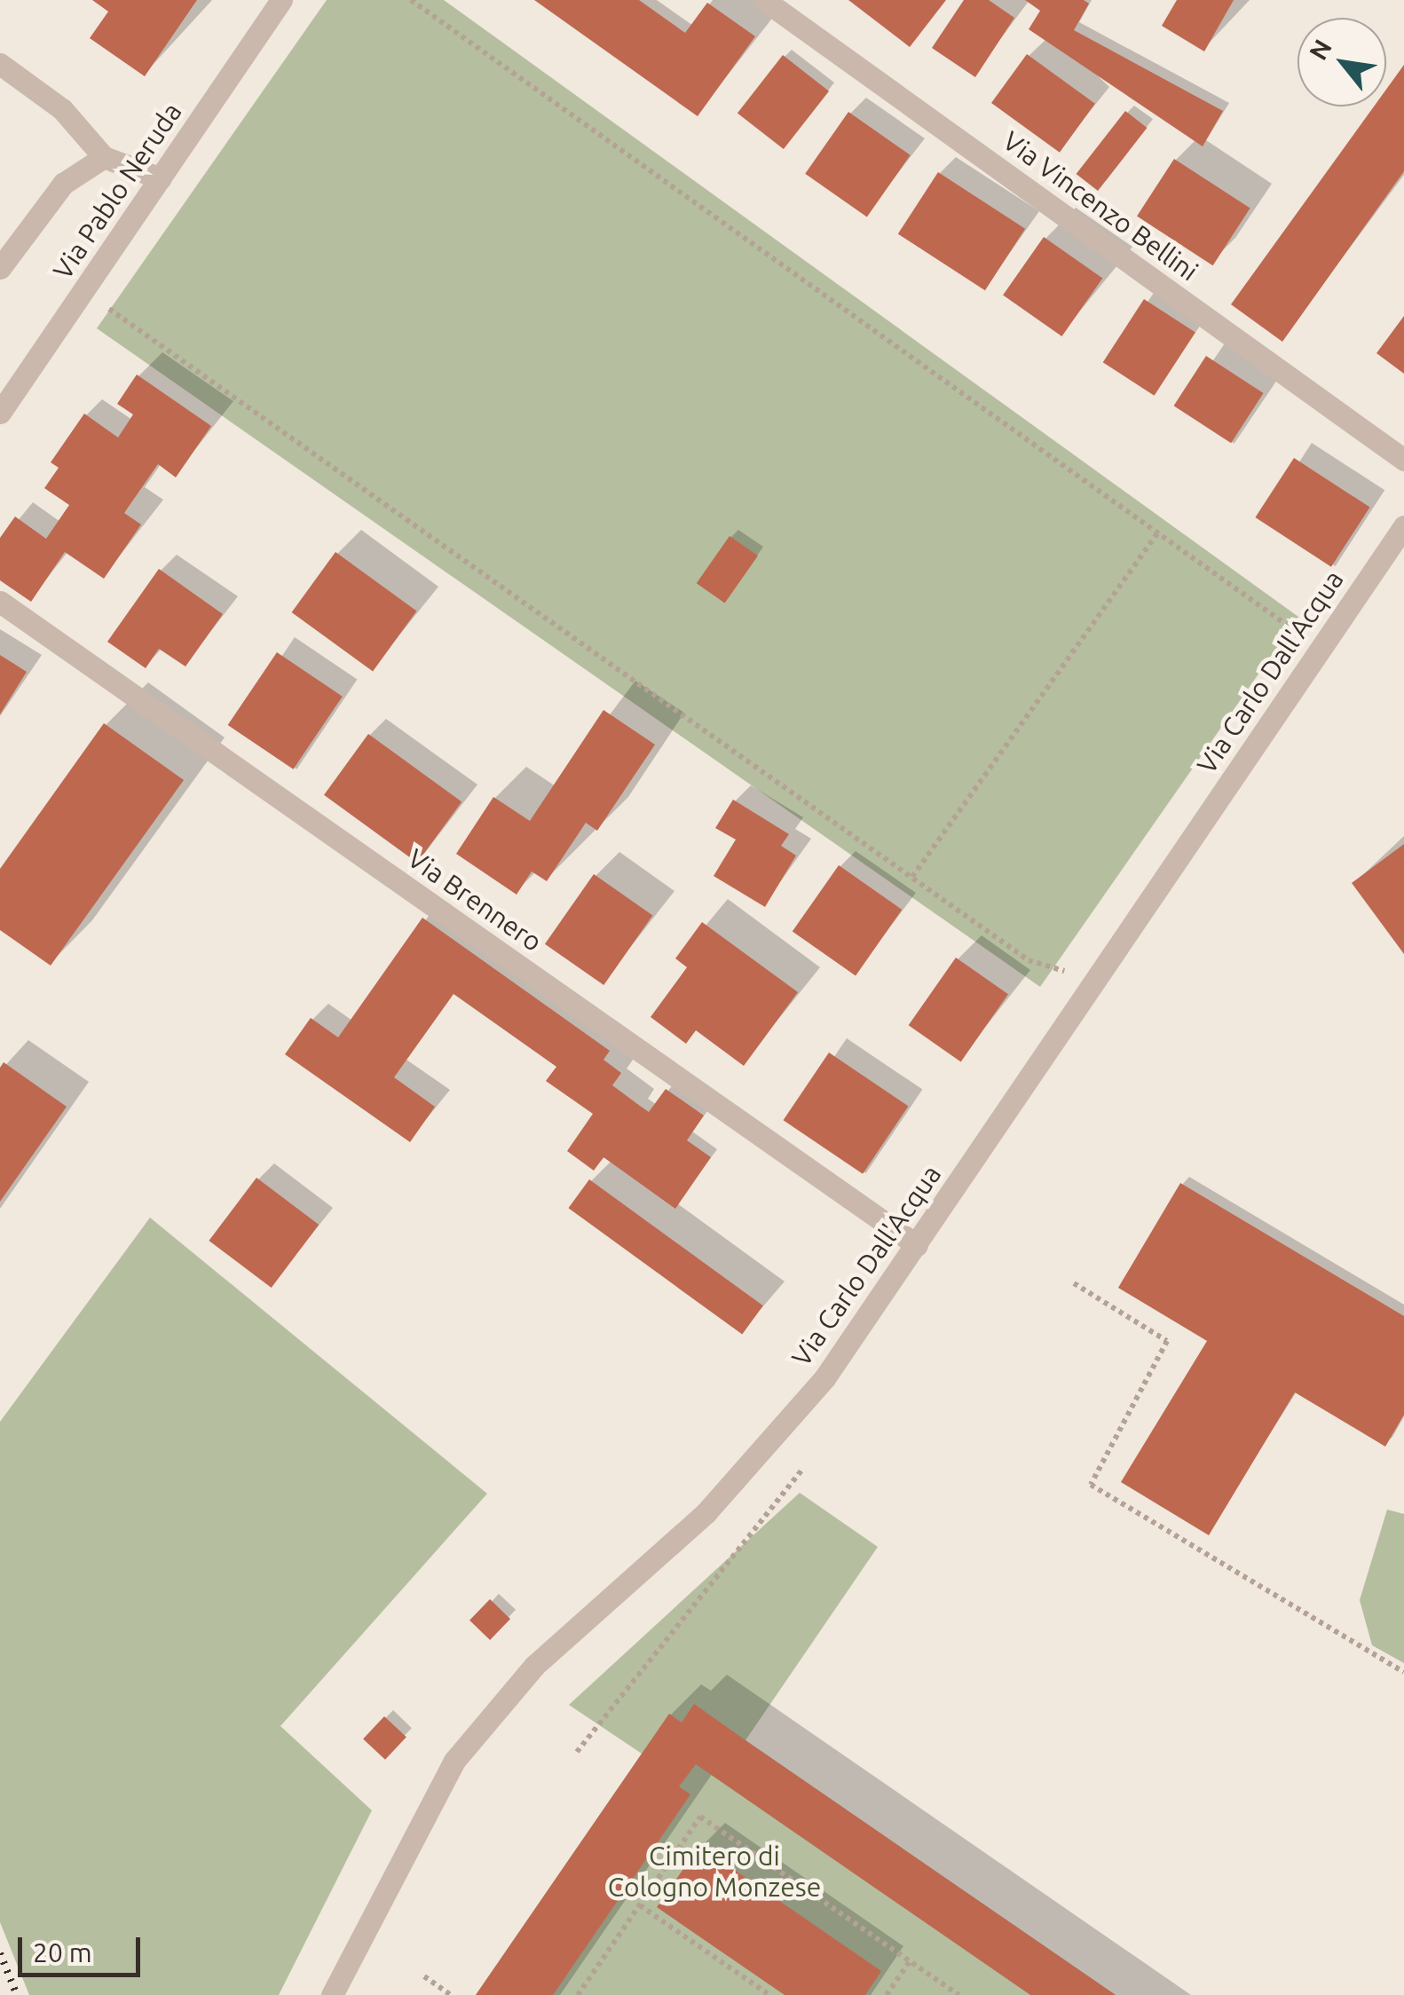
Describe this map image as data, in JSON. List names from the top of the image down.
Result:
{
  "streets": {
    "street": [
      "Via Pablo Neruda",
      "Via Vincenzo Bellini",
      "Via Carlo Dall'Acqua",
      "Via Brennero"
    ]
  },
  "crossings": [
    ["Via Carlo Dall'Acqua", "Via Brennero"]
  ],
  "parks": ["Cimitero di Cologno Monzese"],
  "scale_bar": "20 m",
  "north": "top left"
}
